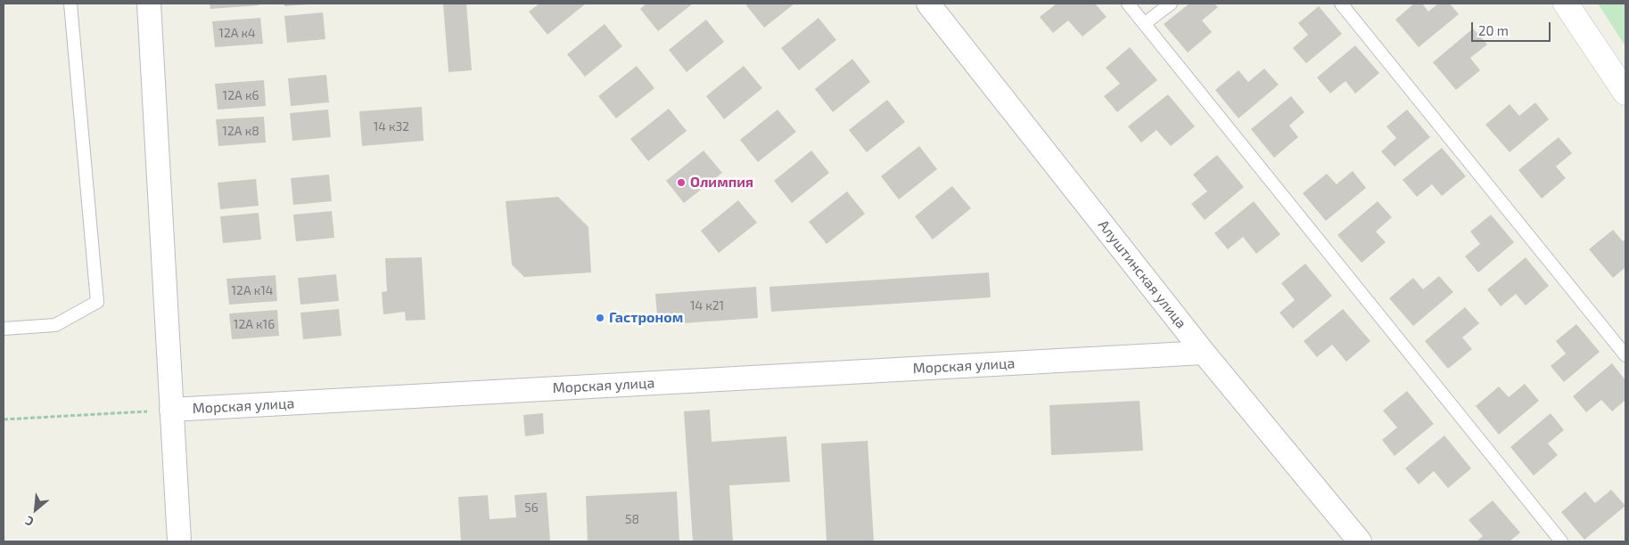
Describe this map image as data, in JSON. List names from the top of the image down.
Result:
{
  "streets": {
    "street": ["Алуштинская улица", "Морская улица"]
  },
  "crossings": [
    ["Алуштинская улица", "Морская улица"]
  ],
  "places": ["Олимпия", "Гастроном"],
  "house_numbers": [
    "12А к4",
    "12А к6",
    "14 к32",
    "12А к8",
    "12А к14",
    "14 к21",
    "12А к16",
    "56",
    "58"
  ],
  "scale_bar": "20 m",
  "north": "bottom left"
}
